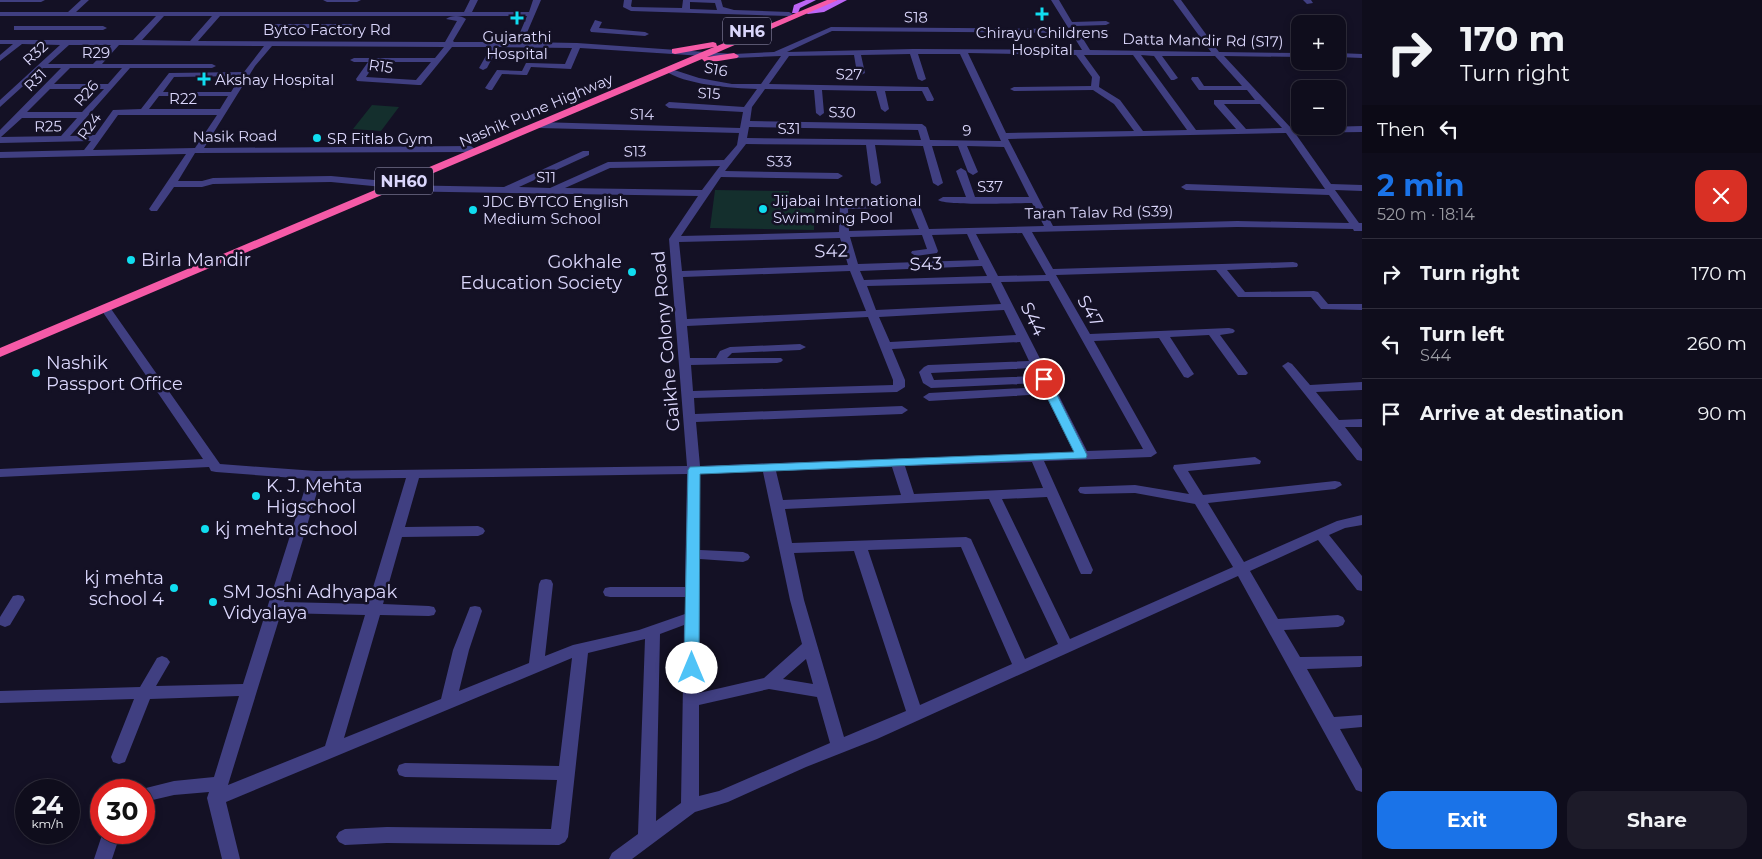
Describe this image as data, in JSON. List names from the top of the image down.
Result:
{
  "streets": {
    "highway": ["NH6", "Nashik Pune Highway", "NH60"],
    "street": [
      "S18",
      "Bytco Factory Rd",
      "Datta Mandir Rd (S17)",
      "R29",
      "R32",
      "R15",
      "S16",
      "S27",
      "R31",
      "R26",
      "S15",
      "R22",
      "S30",
      "S14",
      "R25",
      "R24",
      "S31",
      "9",
      "Nasik Road",
      "S13",
      "S33",
      "S11",
      "S37",
      "Taran Talav Rd (S39)",
      "S42",
      "S43",
      "S47",
      "S44",
      "Gaikhe Colony Road"
    ]
  },
  "crossings": [
    ["S18", "Datta Mandir Rd (S17)"],
    ["Bytco Factory Rd", "Datta Mandir Rd (S17)"],
    ["Bytco Factory Rd", "R32"],
    ["Bytco Factory Rd", "Nashik Pune Highway"],
    ["NH6", "Nashik Pune Highway"],
    ["Datta Mandir Rd (S17)", "Nashik Pune Highway"],
    ["Datta Mandir Rd (S17)", "Taran Talav Rd (S39)"],
    ["R29", "R32"],
    ["R29", "R31"],
    ["R29", "R26"],
    ["S16", "S27"],
    ["S16", "Nashik Pune Highway"],
    ["R26", "R25"],
    ["R22", "R24"],
    ["Nashik Pune Highway", "S14"],
    ["Nashik Pune Highway", "Nasik Road"],
    ["Nashik Pune Highway", "S11"],
    ["S30", "S14"],
    ["S30", "S31"],
    ["S30", "9"],
    ["S30", "Gaikhe Colony Road"],
    ["S14", "S31"],
    ["S14", "Gaikhe Colony Road"],
    ["R25", "R24"],
    ["R24", "Nasik Road"],
    ["S31", "9"],
    ["S31", "Gaikhe Colony Road"],
    ["9", "Taran Talav Rd (S39)"],
    ["S13", "S11"],
    ["S13", "Gaikhe Colony Road"],
    ["S33", "Gaikhe Colony Road"],
    ["S11", "Gaikhe Colony Road"],
    ["Taran Talav Rd (S39)", "S47"],
    ["Taran Talav Rd (S39)", "S44"],
    ["Taran Talav Rd (S39)", "Gaikhe Colony Road"],
    ["S42", "S44"],
    ["S42", "Gaikhe Colony Road"],
    ["S43", "S47"],
    ["S43", "S44"]
  ],
  "places": {
    "health": ["Chirayu Childrens Hospital", "Gujarathi Hospital", "Akshay Hospital"],
    "other": [
      "SR Fitlab Gym",
      "Jijabai International Swimming Pool",
      "JDC BYTCO English Medium School",
      "Birla Mandir",
      "Gokhale Education Society",
      "Nashik Passport Office",
      "K. J. Mehta Higschool",
      "kj mehta school",
      "kj mehta school 4",
      "SM Joshi Adhyapak Vidyalaya"
    ]
  },
  "page": {
    "turn": ["170 m", "Turn right"],
    "map_buttons": ["+", "−"],
    "then": "Then",
    "heading": ["2 min", "520 m · 18:14"],
    "list": [
      {
        "name": "Turn right",
        "value": "170 m"
      },
      {
        "name": "Turn left",
        "note": "S44",
        "value": "260 m"
      },
      {
        "name": "Arrive at destination",
        "value": "90 m"
      }
    ],
    "speed": "24 km/h",
    "limit": "30",
    "buttons": ["Exit", "Share"]
  }
}
